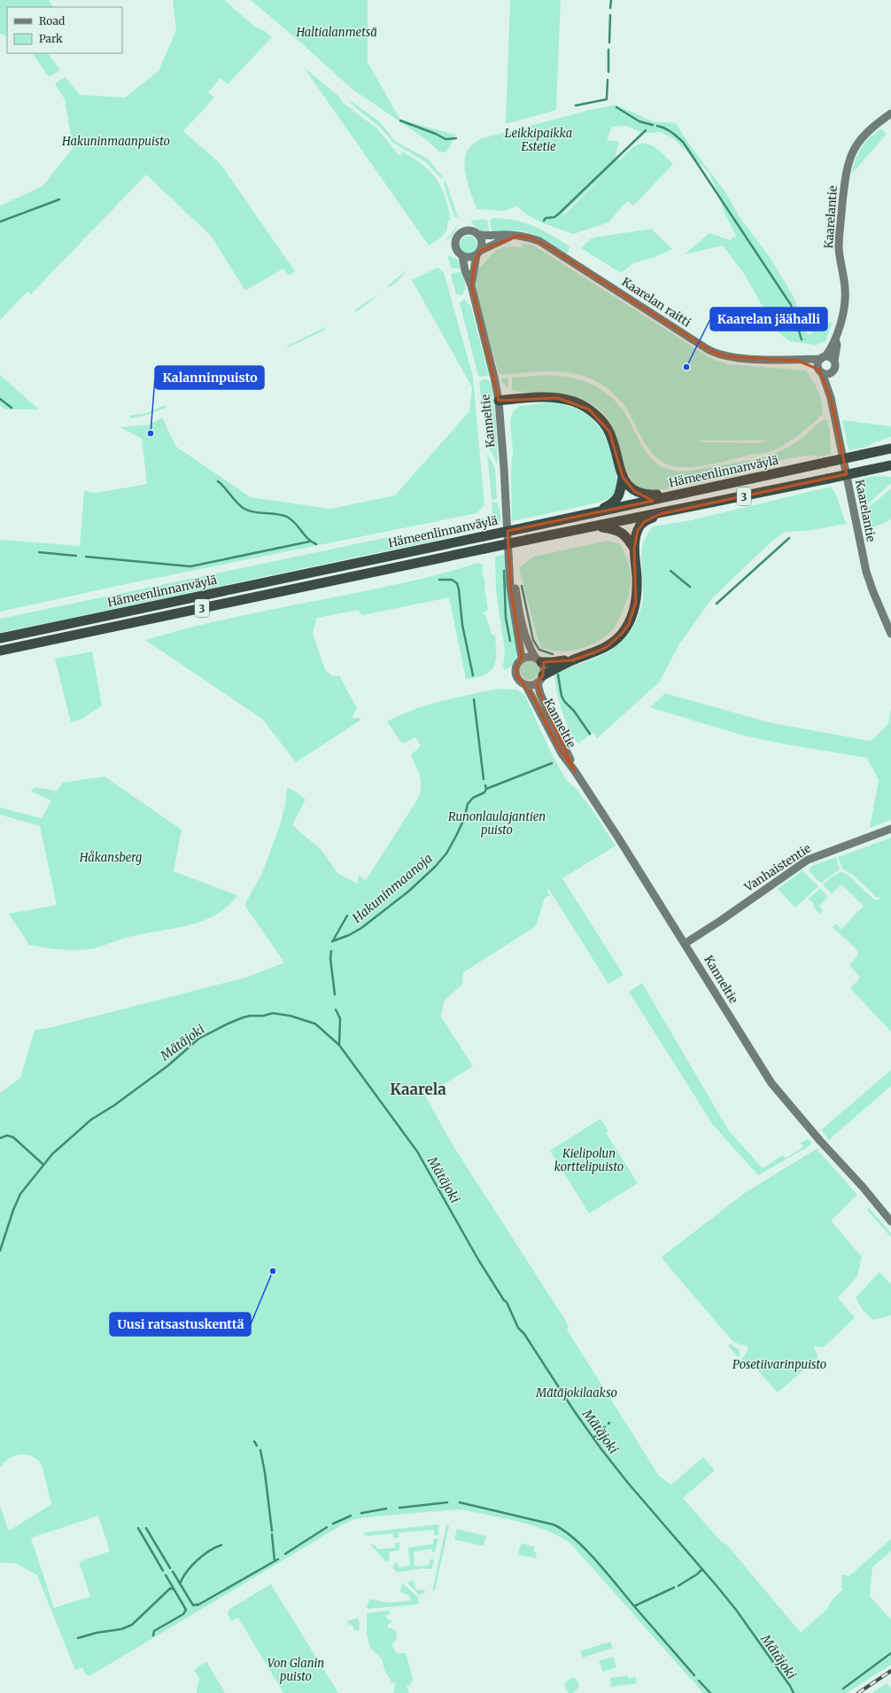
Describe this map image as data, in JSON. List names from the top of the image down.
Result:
{
  "streets": {
    "highway": ["Hämeenlinnanväylä", "3"],
    "main road": [
      "Kaarelantie",
      "Kaarelan raitti",
      "Kanneltie",
      "Vanhaistentie"
    ]
  },
  "crossings": [
    ["Kaarelantie", "Kaarelan raitti"],
    ["Kaarelan raitti", "Kanneltie"],
    ["Kanneltie", "Vanhaistentie"]
  ],
  "districts": ["Kaarela"],
  "water": ["Hakuninmaanoja", "Mätäjoki"],
  "parks": [
    "Haltialanmetsä",
    "Leikkipaikka Estetie",
    "Hakuninmaanpuisto",
    "Runonlaulajantien puisto",
    "Håkansberg",
    "Kielipolun korttelipuisto",
    "Posetiivarinpuisto",
    "Mätäjokilaakso",
    "Von Glanin puisto"
  ],
  "places": ["Kaarelan jäähalli", "Kalanninpuisto", "Uusi ratsastuskenttä"],
  "legend": ["Road", "Park"]
}
